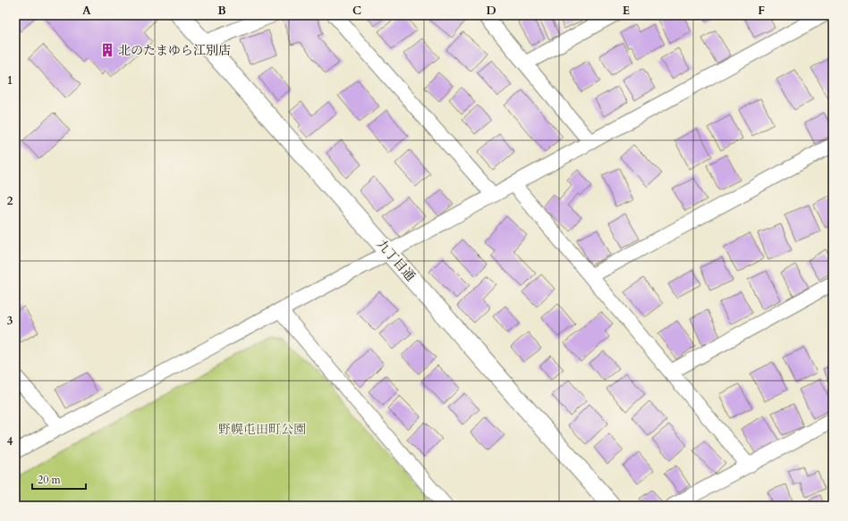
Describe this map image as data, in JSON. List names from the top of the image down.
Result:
{
  "streets": {
    "street": ["九丁目通"]
  },
  "parks": ["野幌屯田町公園"],
  "places": {
    "building": ["北のたまゆら江別店"]
  },
  "scale_bar": "20 m",
  "grid": {
    "columns": [
      "A",
      "B",
      "C",
      "D",
      "E",
      "F"
    ],
    "rows": [
      "1",
      "2",
      "3",
      "4"
    ]
  }
}
